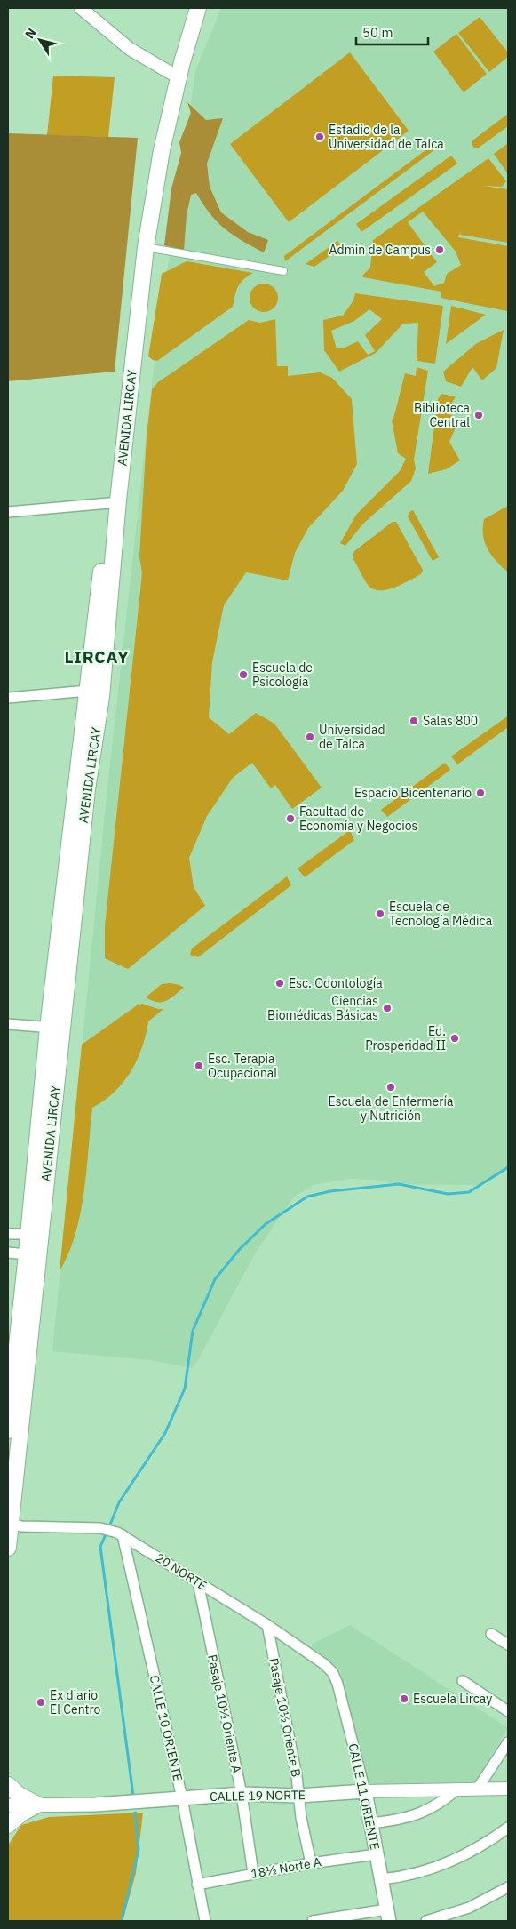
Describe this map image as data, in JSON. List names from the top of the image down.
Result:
{
  "streets": {
    "main road": ["AVENIDA LIRCAY", "CALLE 19 NORTE", "CALLE 11 ORIENTE"],
    "street": [
      "20 NORTE",
      "Pasaje 10½ Oriente A",
      "Pasaje 10½ Oriente B",
      "CALLE 10 ORIENTE",
      "18½ Norte A"
    ]
  },
  "crossings": [
    ["AVENIDA LIRCAY", "20 NORTE"],
    ["20 NORTE", "Pasaje 10½ Oriente A"],
    ["20 NORTE", "Pasaje 10½ Oriente B"],
    ["20 NORTE", "CALLE 10 ORIENTE"],
    ["20 NORTE", "CALLE 11 ORIENTE"],
    ["Pasaje 10½ Oriente A", "CALLE 19 NORTE"],
    ["Pasaje 10½ Oriente A", "18½ Norte A"],
    ["Pasaje 10½ Oriente B", "CALLE 19 NORTE"],
    ["Pasaje 10½ Oriente B", "18½ Norte A"],
    ["CALLE 10 ORIENTE", "CALLE 19 NORTE"],
    ["CALLE 10 ORIENTE", "18½ Norte A"],
    ["CALLE 19 NORTE", "CALLE 11 ORIENTE"],
    ["CALLE 11 ORIENTE", "18½ Norte A"]
  ],
  "districts": ["LIRCAY"],
  "places": [
    "Estadio de la Universidad de Talca",
    "Admin de Campus",
    "Biblioteca Central",
    "Escuela de Psicología",
    "Salas 800",
    "Universidad de Talca",
    "Espacio Bicentenario",
    "Facultad de Economía y Negocios",
    "Escuela de Tecnología Médica",
    "Esc. Odontología",
    "Ciencias Biomédicas Básicas",
    "Ed. Prosperidad II",
    "Esc. Terapia Ocupacional",
    "Escuela de Enfermería y Nutrición",
    "Escuela Lircay",
    "Ex diario El Centro"
  ],
  "scale_bar": "50 m",
  "north": "top left"
}
